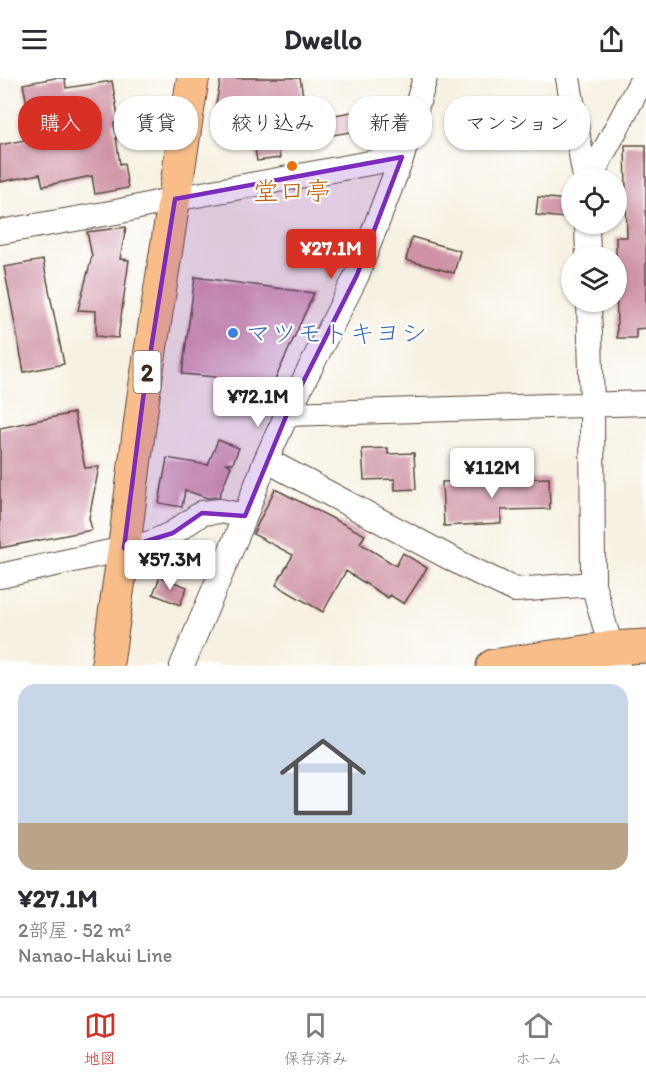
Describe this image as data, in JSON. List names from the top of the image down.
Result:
{
  "streets": {
    "main road": ["2"]
  },
  "places": ["堂口亭", "マツモトキヨシ"],
  "page": {
    "header": "Dwello",
    "chip": [
      "購入",
      "賃貸",
      "絞り込み",
      "新着",
      "マンション"
    ],
    "price": [
      "¥27.1M",
      "¥72.1M",
      "¥112M",
      "¥57.3M"
    ],
    "list": [
      {
        "name": "¥27.1M",
        "note": "2部屋 · 52 m² · Nanao-Hakui Line"
      }
    ],
    "tabs": ["地図", "保存済み", "ホーム"]
  }
}
